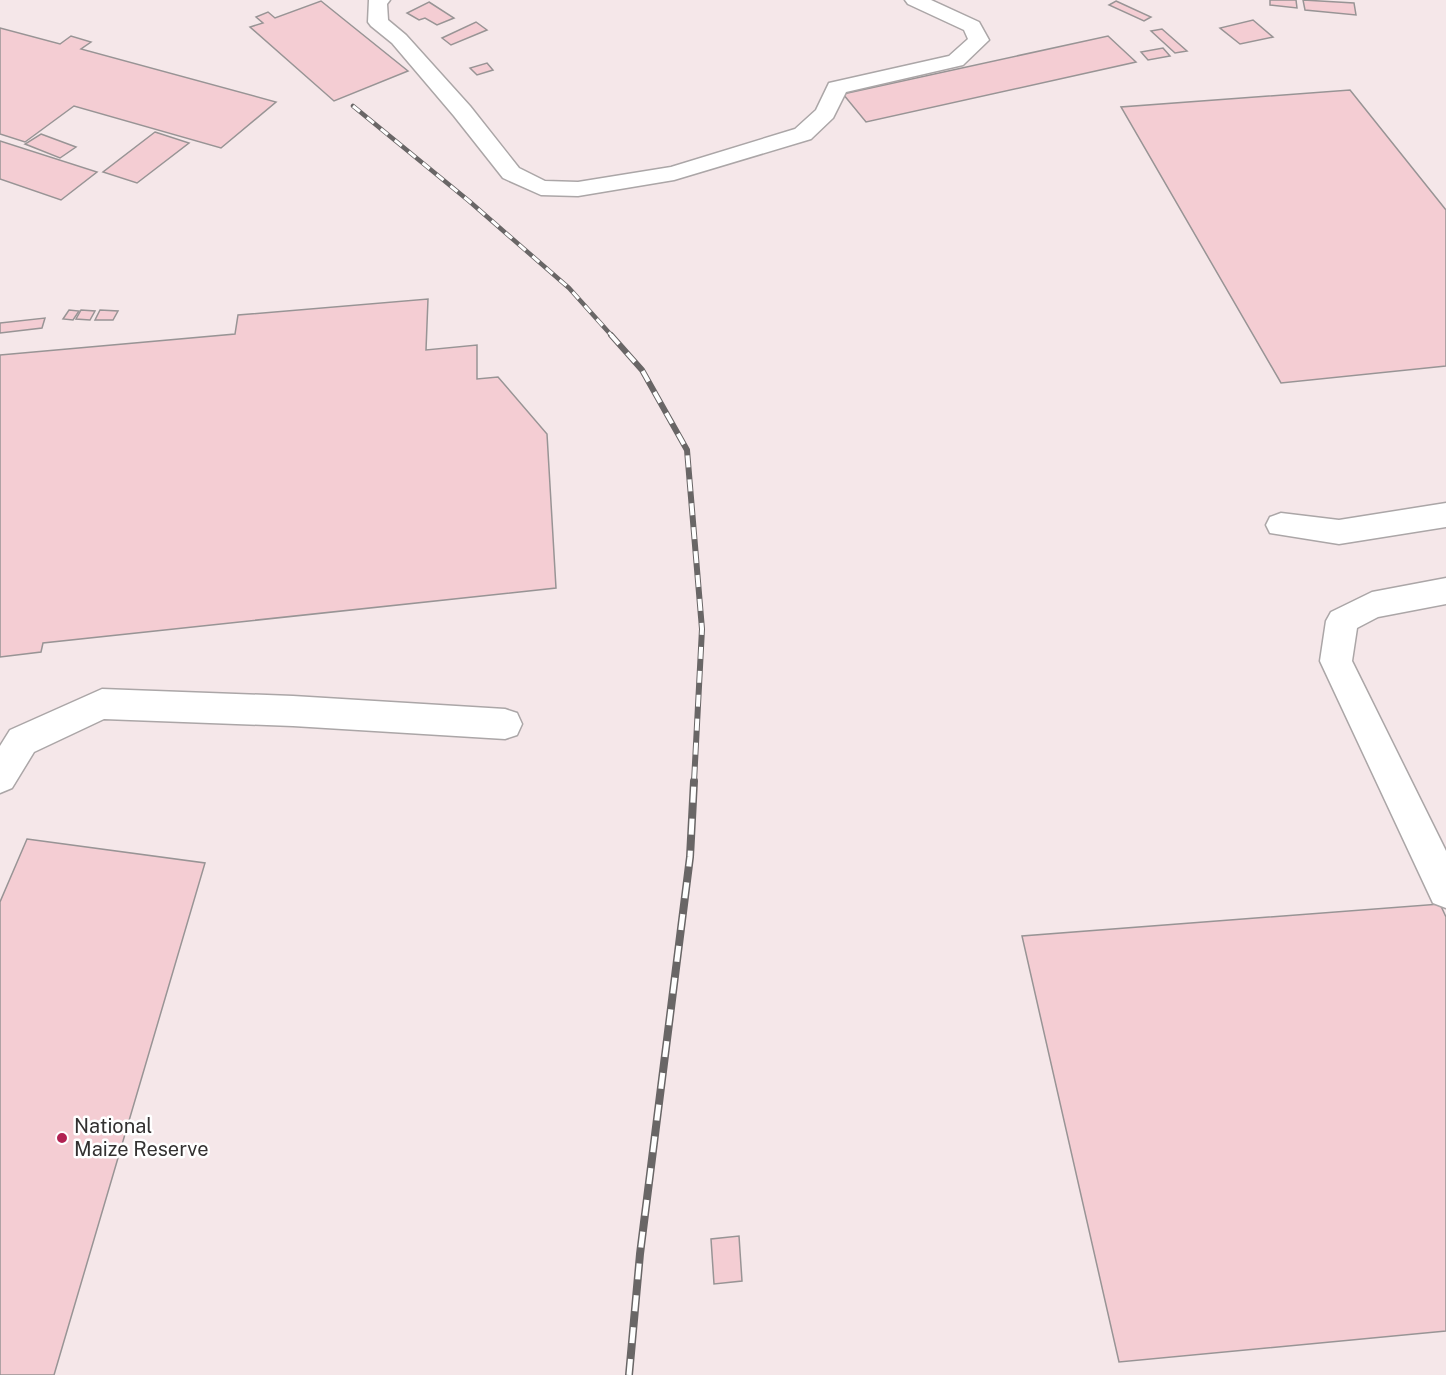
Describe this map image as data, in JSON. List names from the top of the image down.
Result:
{
  "places": ["National Maize Reserve"]
}
